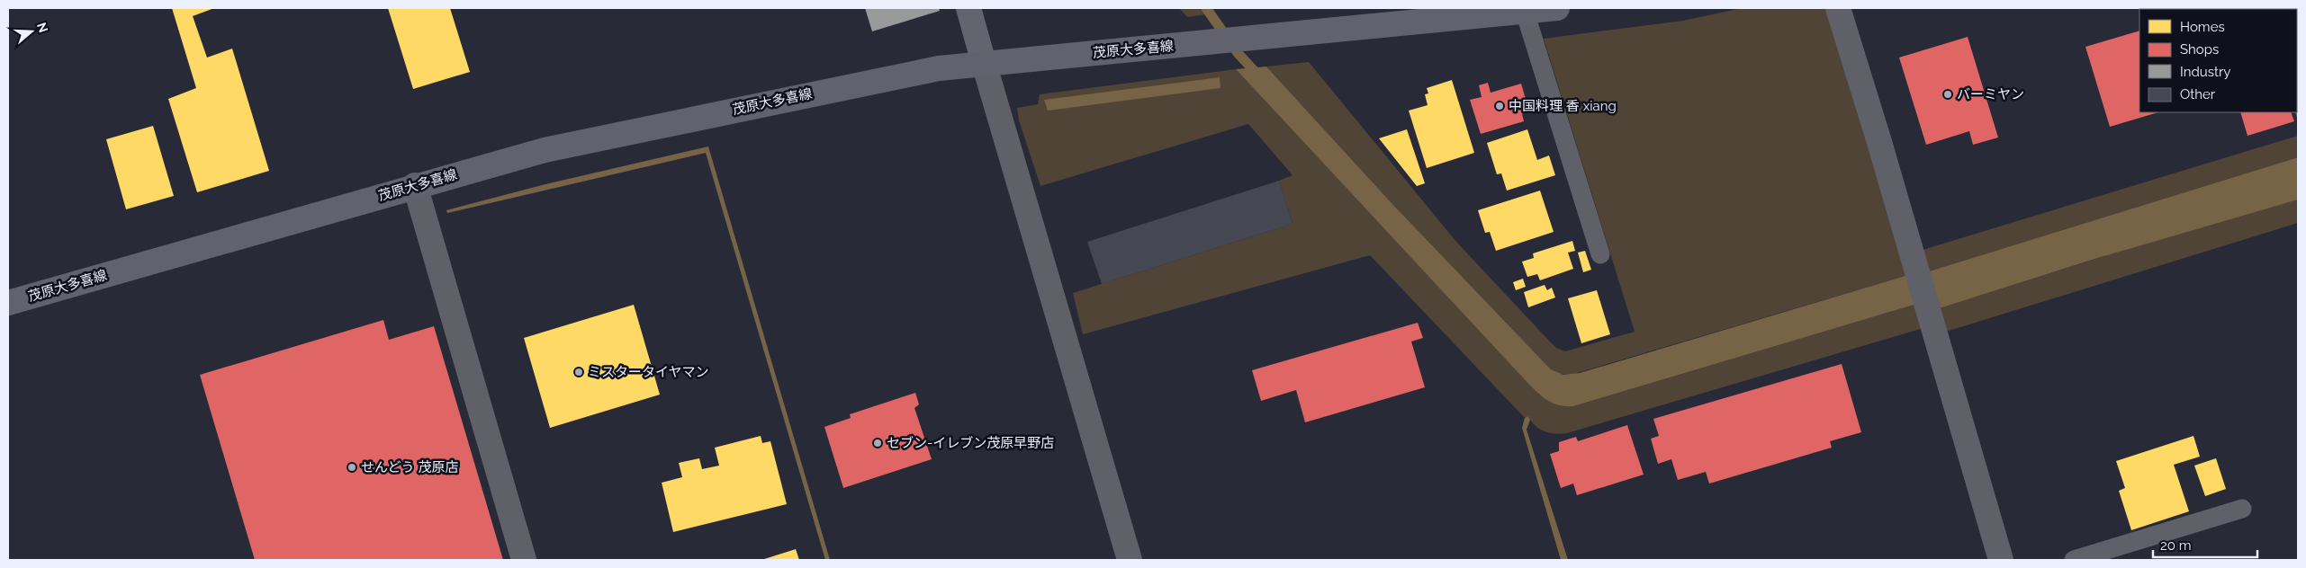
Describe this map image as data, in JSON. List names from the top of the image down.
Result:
{
  "streets": {
    "main road": ["茂原大多喜線"]
  },
  "places": [
    "バーミヤン",
    "中国料理 香 xiang",
    "ミスタータイヤマン",
    "セブン-イレブン茂原早野店",
    "せんどう 茂原店"
  ],
  "legend": [
    "Homes",
    "Shops",
    "Industry",
    "Other"
  ],
  "scale_bar": "20 m",
  "north": "right"
}
